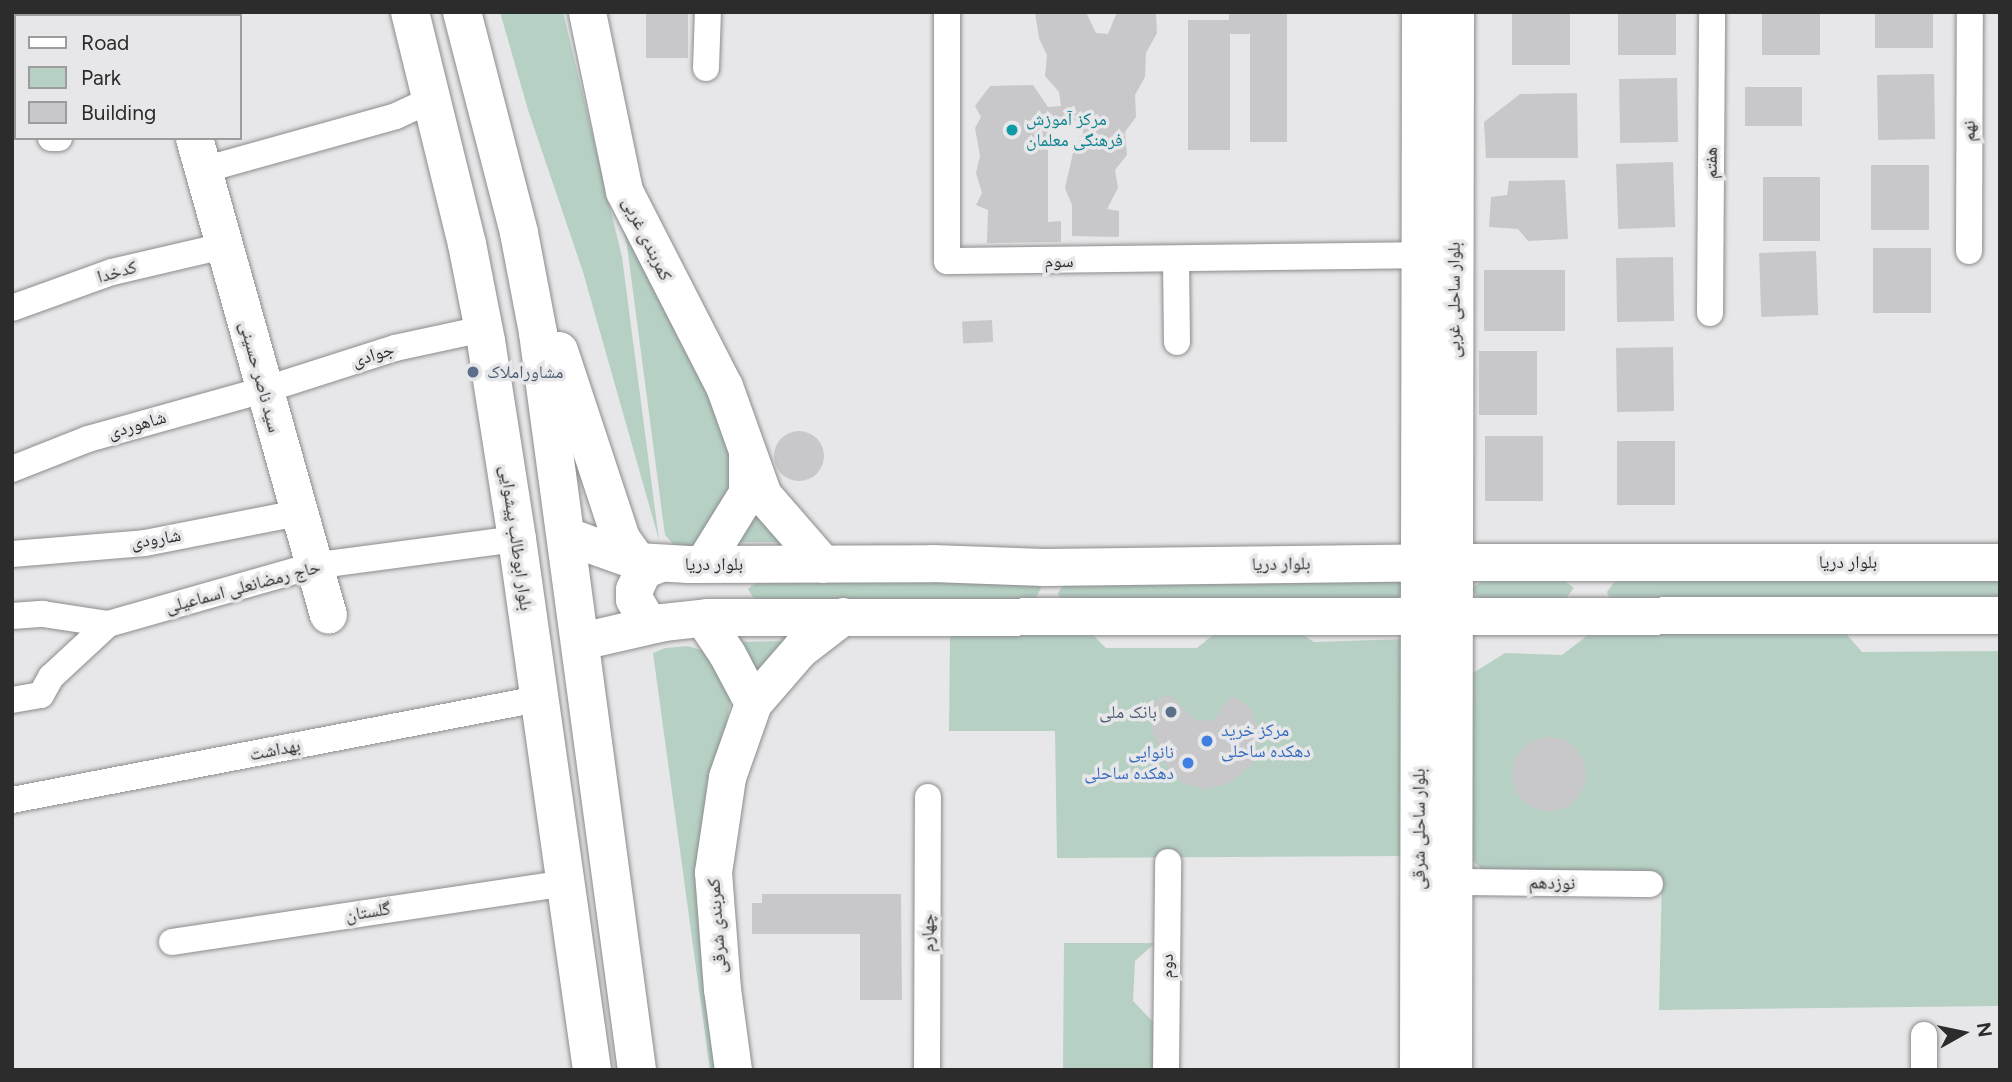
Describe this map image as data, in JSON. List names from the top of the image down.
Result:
{
  "streets": {
    "highway": ["بلوار ابوطالب پیشوایی"],
    "street": [
      "نهم",
      "هفتم",
      "کمربندی غربی",
      "سوم",
      "کدخدا",
      "بلوار ساحلی غربی",
      "جوادی",
      "سید ناصر حسینی",
      "شاهوردی",
      "شارودی",
      "بلوار دریا",
      "حاج رمضانعلی اسماعیلی",
      "بهداشت",
      "بلوار ساحلی شرقی",
      "نوزدهم",
      "گلستان",
      "کمربندی شرقی",
      "چهارم",
      "دوم"
    ]
  },
  "crossings": [
    ["کمربندی غربی", "بلوار دریا"],
    ["سوم", "بلوار ساحلی غربی"],
    ["کدخدا", "سید ناصر حسینی"],
    ["بلوار ساحلی غربی", "بلوار دریا"],
    ["بلوار ساحلی غربی", "بلوار ساحلی شرقی"],
    ["جوادی", "سید ناصر حسینی"],
    ["جوادی", "شاهوردی"],
    ["جوادی", "بلوار ابوطالب پیشوایی"],
    ["سید ناصر حسینی", "شاهوردی"],
    ["سید ناصر حسینی", "شارودی"],
    ["سید ناصر حسینی", "حاج رمضانعلی اسماعیلی"],
    ["بلوار ابوطالب پیشوایی", "حاج رمضانعلی اسماعیلی"],
    ["بلوار ابوطالب پیشوایی", "بهداشت"],
    ["بلوار ابوطالب پیشوایی", "گلستان"],
    ["بلوار دریا", "بلوار ساحلی شرقی"],
    ["بلوار ساحلی شرقی", "نوزدهم"]
  ],
  "places": [
    "مرکز آموزش فرهنگی معلمان",
    "مشاوراملاک",
    "بانک ملی",
    "مرکز خرید دهکده ساحلی",
    "نانوایی دهکده ساحلی"
  ],
  "legend": ["Road", "Park", "Building"],
  "north": "right"
}
